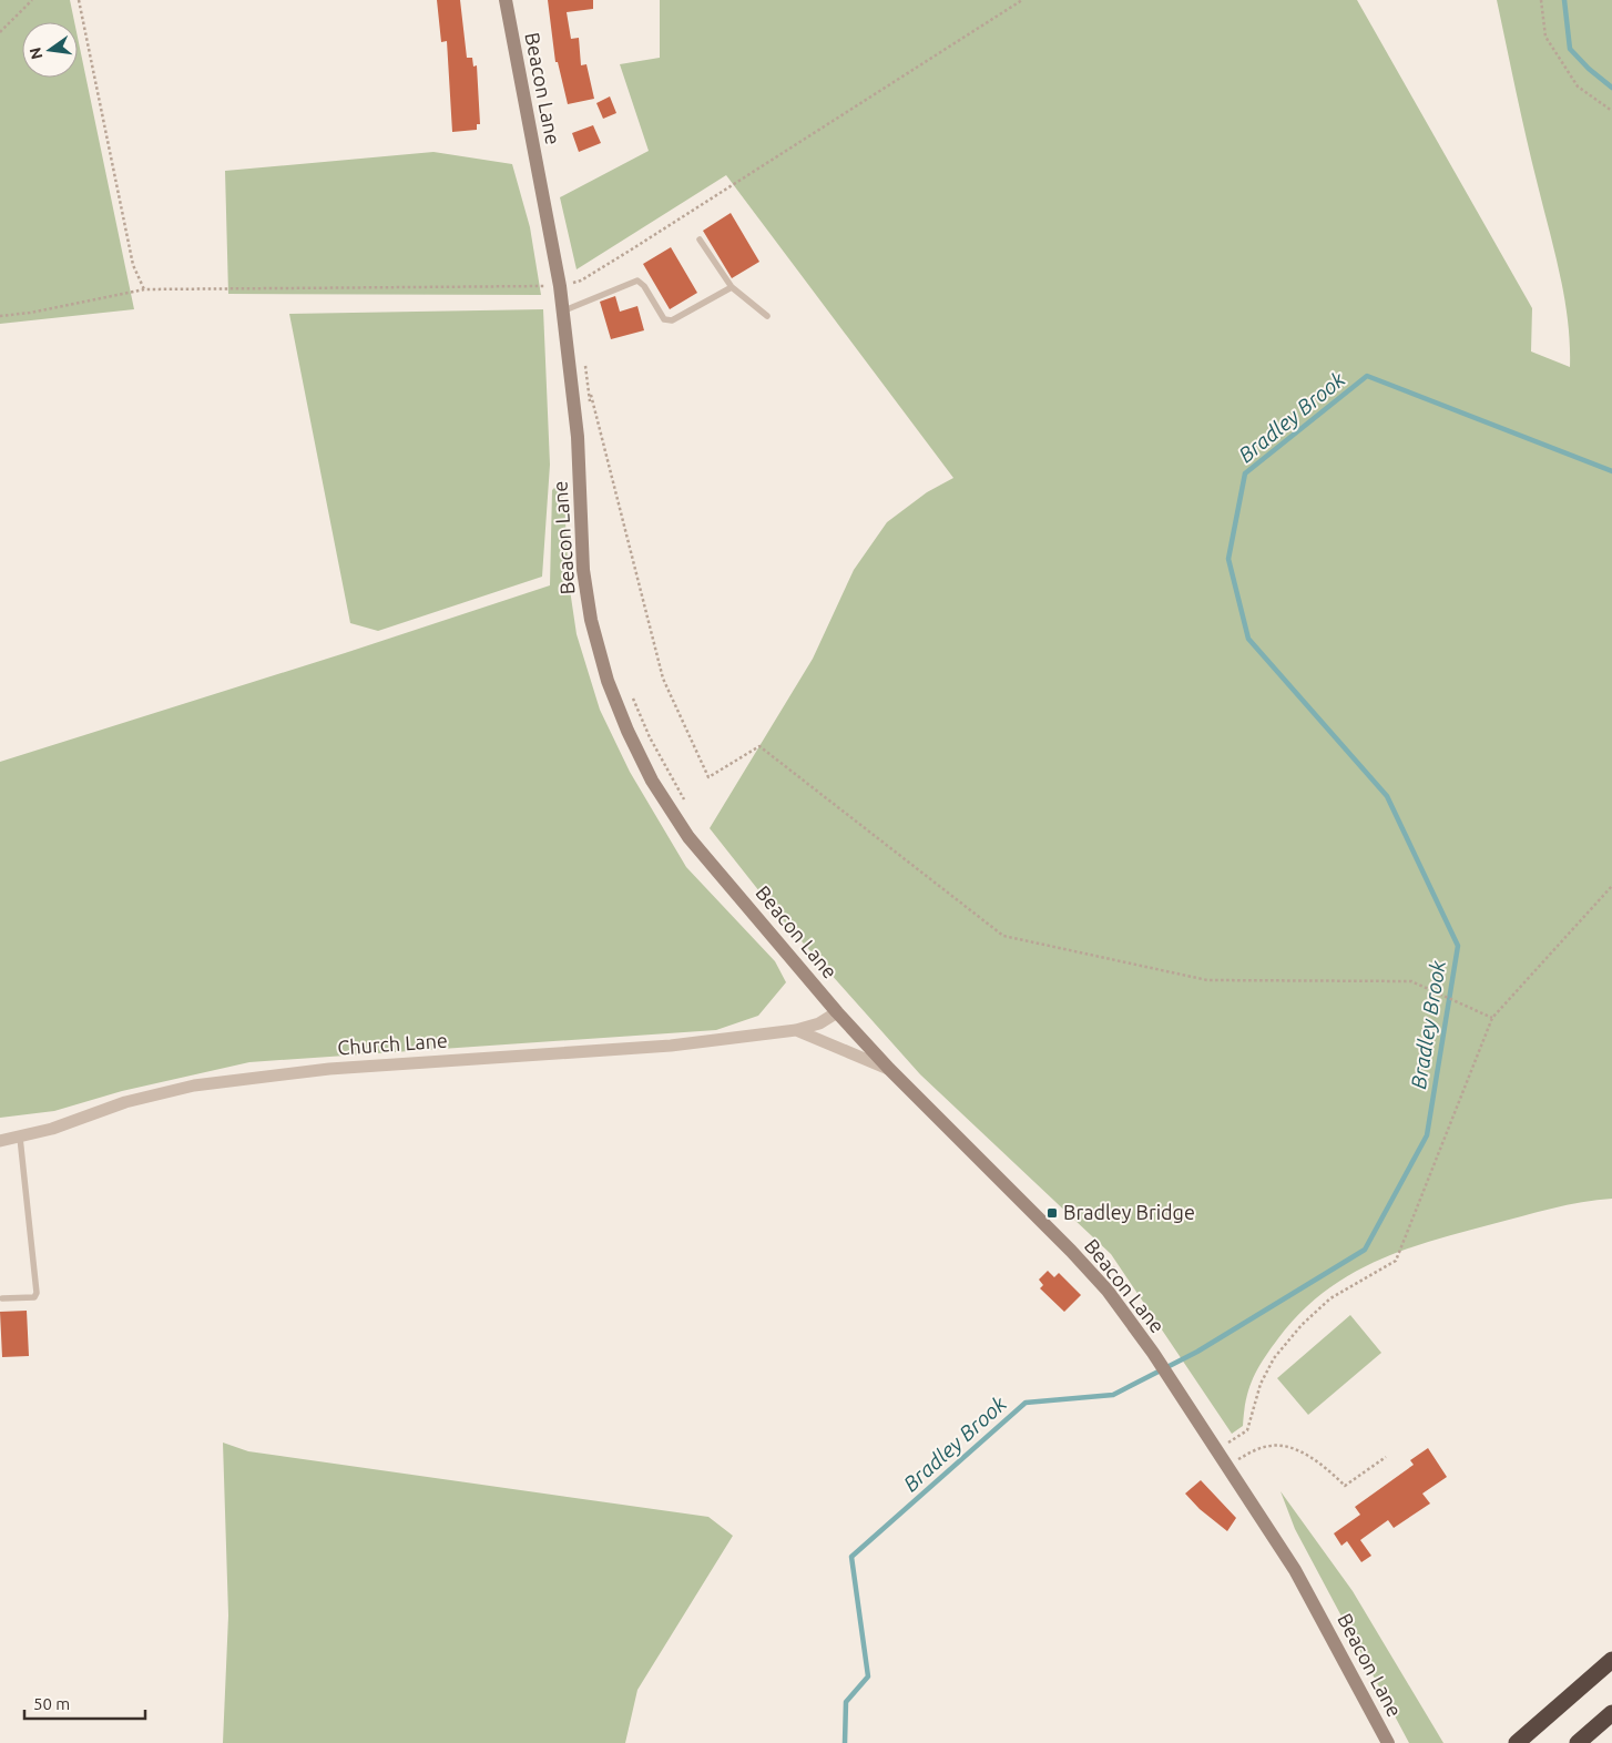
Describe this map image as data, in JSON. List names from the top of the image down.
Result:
{
  "streets": {
    "main road": ["Beacon Lane"],
    "street": ["Church Lane"]
  },
  "crossings": [
    ["Beacon Lane", "Church Lane"]
  ],
  "water": ["Bradley Brook"],
  "places": {
    "transit": ["Bradley Bridge"]
  },
  "scale_bar": "50 m",
  "north": "left"
}
